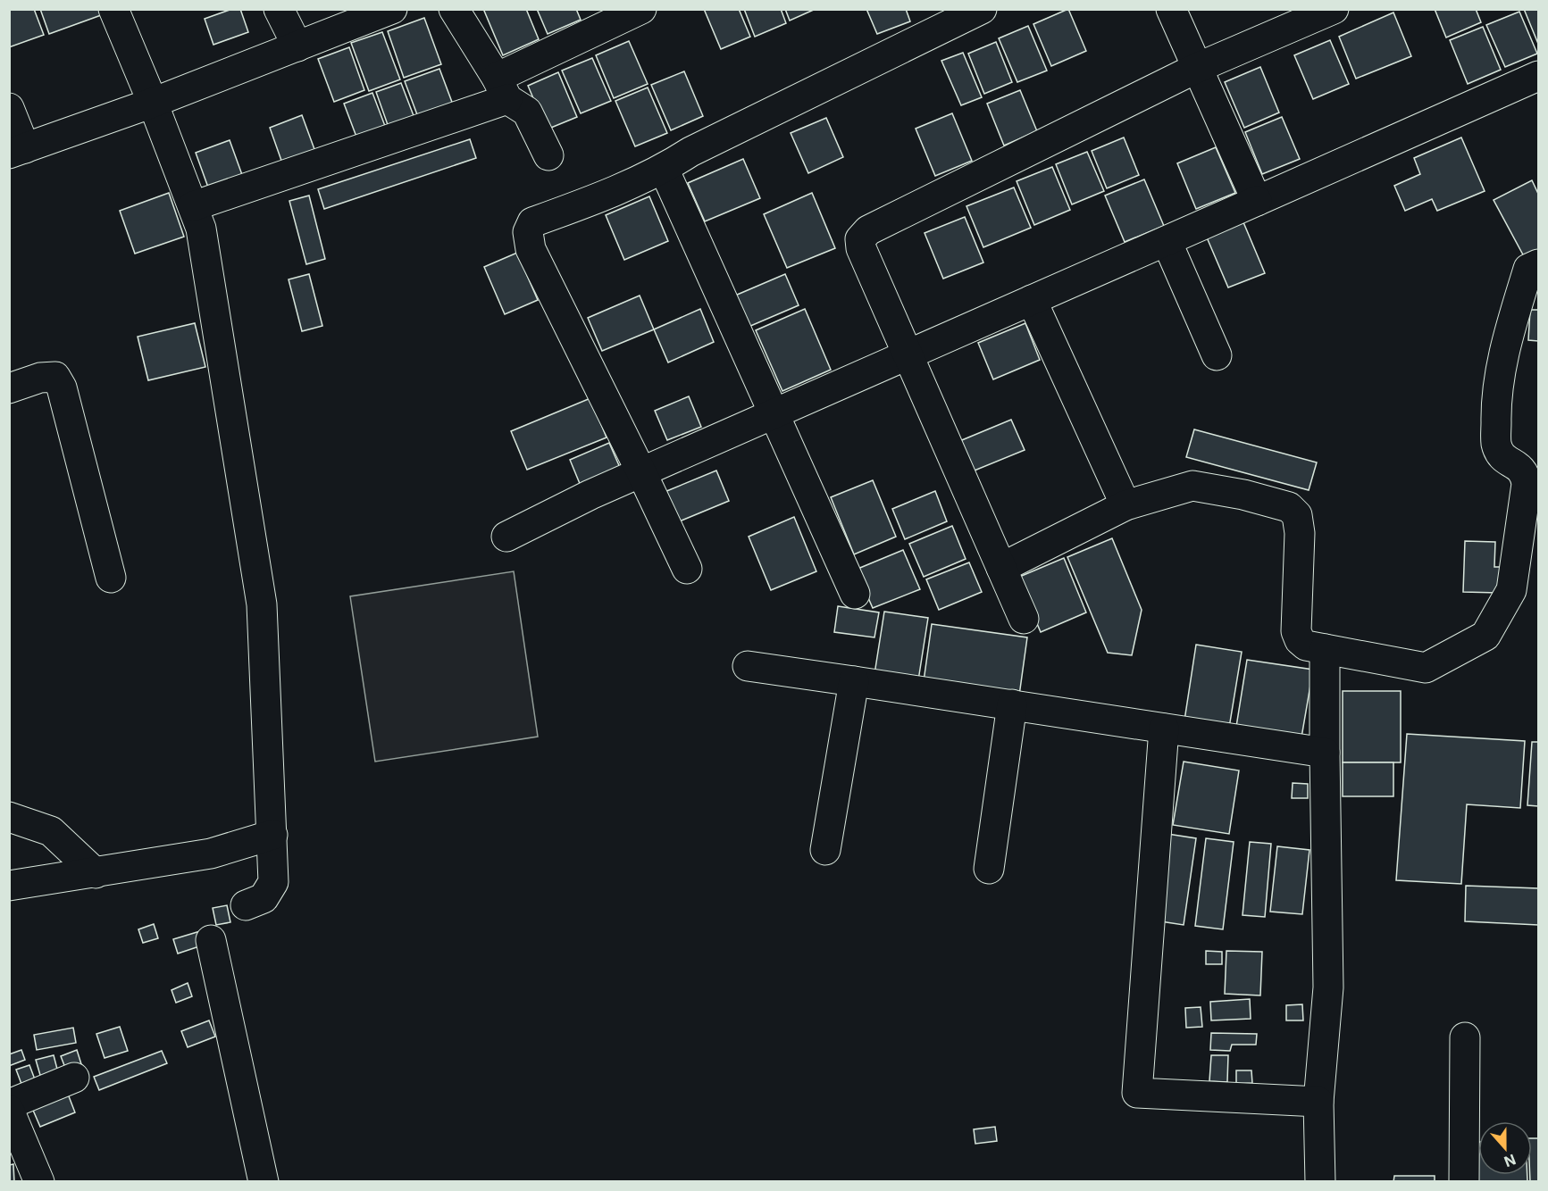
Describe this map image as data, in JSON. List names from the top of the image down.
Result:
{
  "north": "bottom"
}
